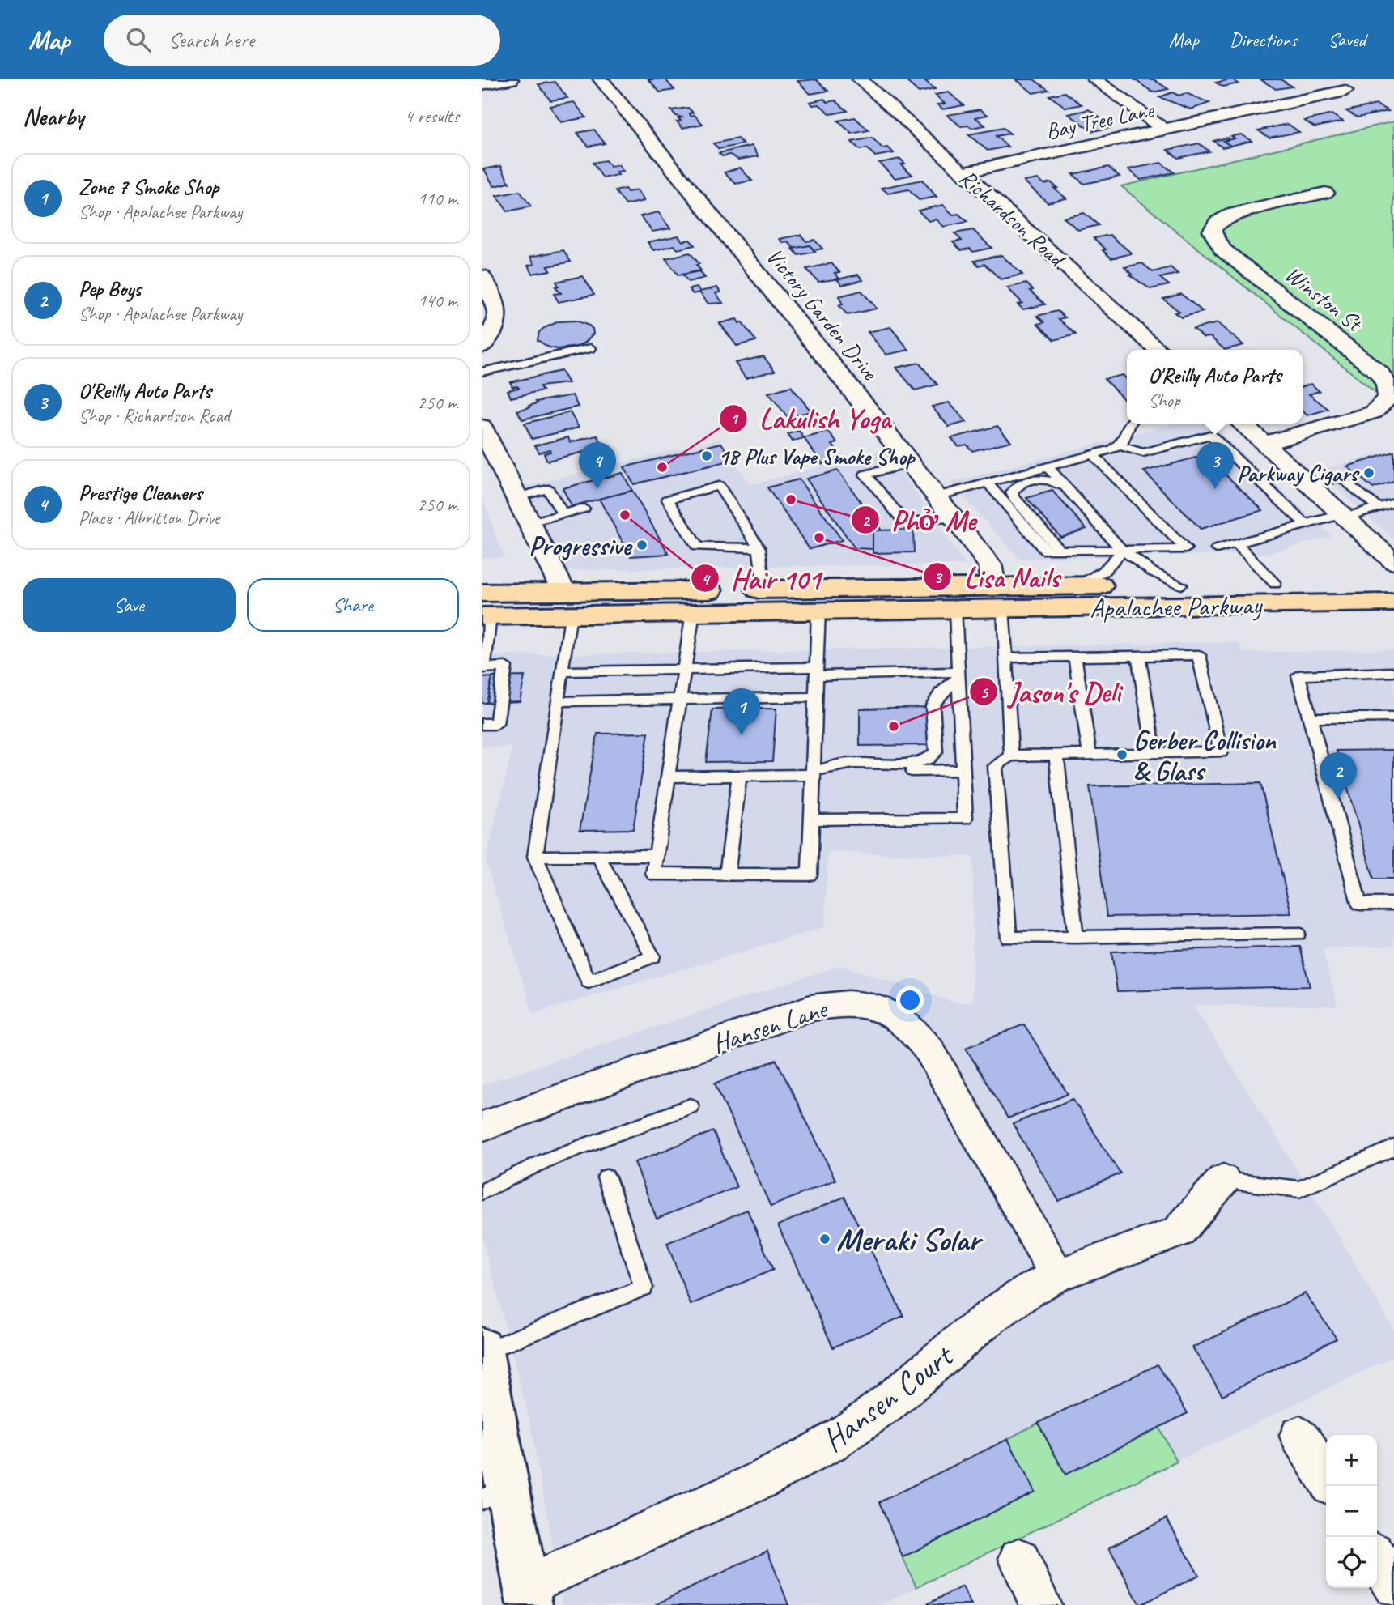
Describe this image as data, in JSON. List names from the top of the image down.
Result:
{
  "streets": {
    "main road": ["Apalachee Parkway"],
    "street": [
      "Bay Tree Lane",
      "Richardson Road",
      "Winston St",
      "Victory Garden Drive",
      "Hansen Lane",
      "Hansen Court"
    ]
  },
  "crossings": [
    ["Bay Tree Lane", "Richardson Road"],
    ["Victory Garden Drive", "Apalachee Parkway"],
    ["Hansen Lane", "Hansen Court"]
  ],
  "places": [
    "18 Plus Vape Smoke Shop",
    "Lakulish Yoga",
    "Parkway Cigars",
    "Phở Me",
    "Hair 101",
    "Lisa Nails",
    "Progressive",
    "Jason's Deli",
    "Gerber Collision & Glass",
    "Meraki Solar"
  ],
  "page": {
    "header": "Map",
    "search": "Search here",
    "nav": ["Map", "Directions", "Saved"],
    "heading": ["Nearby", "4 results"],
    "list": [
      {
        "mark": "1",
        "name": "Zone 7 Smoke Shop",
        "note": "Shop · Apalachee Parkway",
        "value": "110 m"
      },
      {
        "mark": "2",
        "name": "Pep Boys",
        "note": "Shop · Apalachee Parkway",
        "value": "140 m"
      },
      {
        "mark": "3",
        "name": "O'Reilly Auto Parts",
        "note": "Shop · Richardson Road",
        "value": "250 m"
      },
      {
        "mark": "4",
        "name": "Prestige Cleaners",
        "note": "Place · Albritton Drive",
        "value": "250 m"
      }
    ],
    "popup": ["O'Reilly Auto Parts", "Shop"],
    "pins": [
      "3",
      "4",
      "1",
      "2"
    ],
    "buttons": ["Save", "Share"],
    "map_buttons": ["+", "−"]
  }
}
